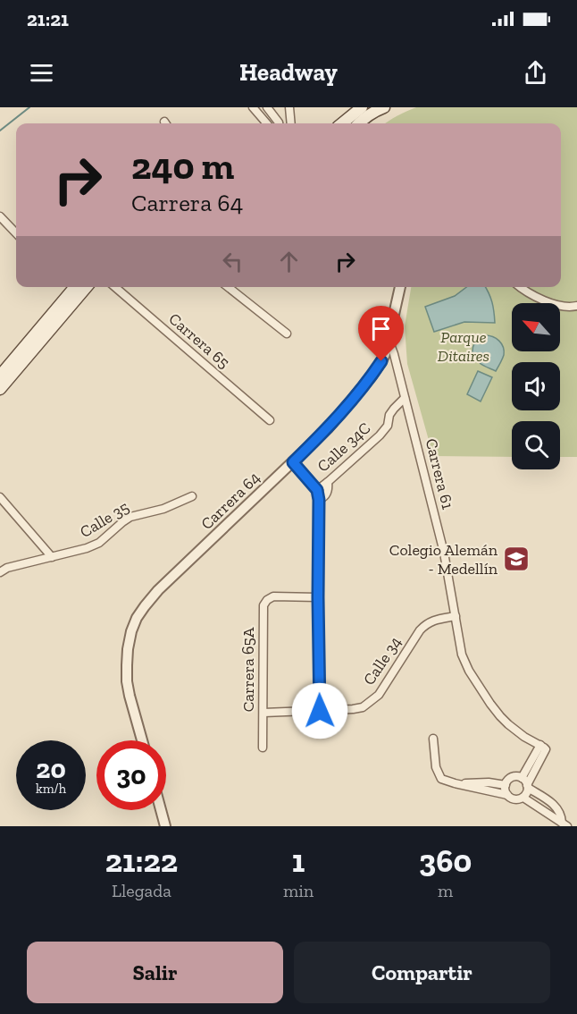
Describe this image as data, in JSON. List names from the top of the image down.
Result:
{
  "streets": {
    "street": [
      "Carrera 65",
      "Calle 34C",
      "Carrera 61",
      "Carrera 64",
      "Calle 35",
      "Calle 34",
      "Carrera 65A"
    ]
  },
  "crossings": [
    ["Calle 34C", "Carrera 61"],
    ["Carrera 61", "Carrera 64"],
    ["Carrera 61", "Calle 34"],
    ["Calle 34", "Carrera 65A"]
  ],
  "parks": ["Parque Ditaires"],
  "places": {
    "school or university": ["Colegio Alemán - Medellín"]
  },
  "north": "top left",
  "page": {
    "status": "21:21",
    "header": "Headway",
    "turn": ["240 m", "Carrera 64"],
    "speed": "20 km/h",
    "limit": "30",
    "eta": [
      "21:22",
      "Llegada",
      "1",
      "min",
      "360",
      "m"
    ],
    "buttons": ["Salir", "Compartir"]
  }
}
